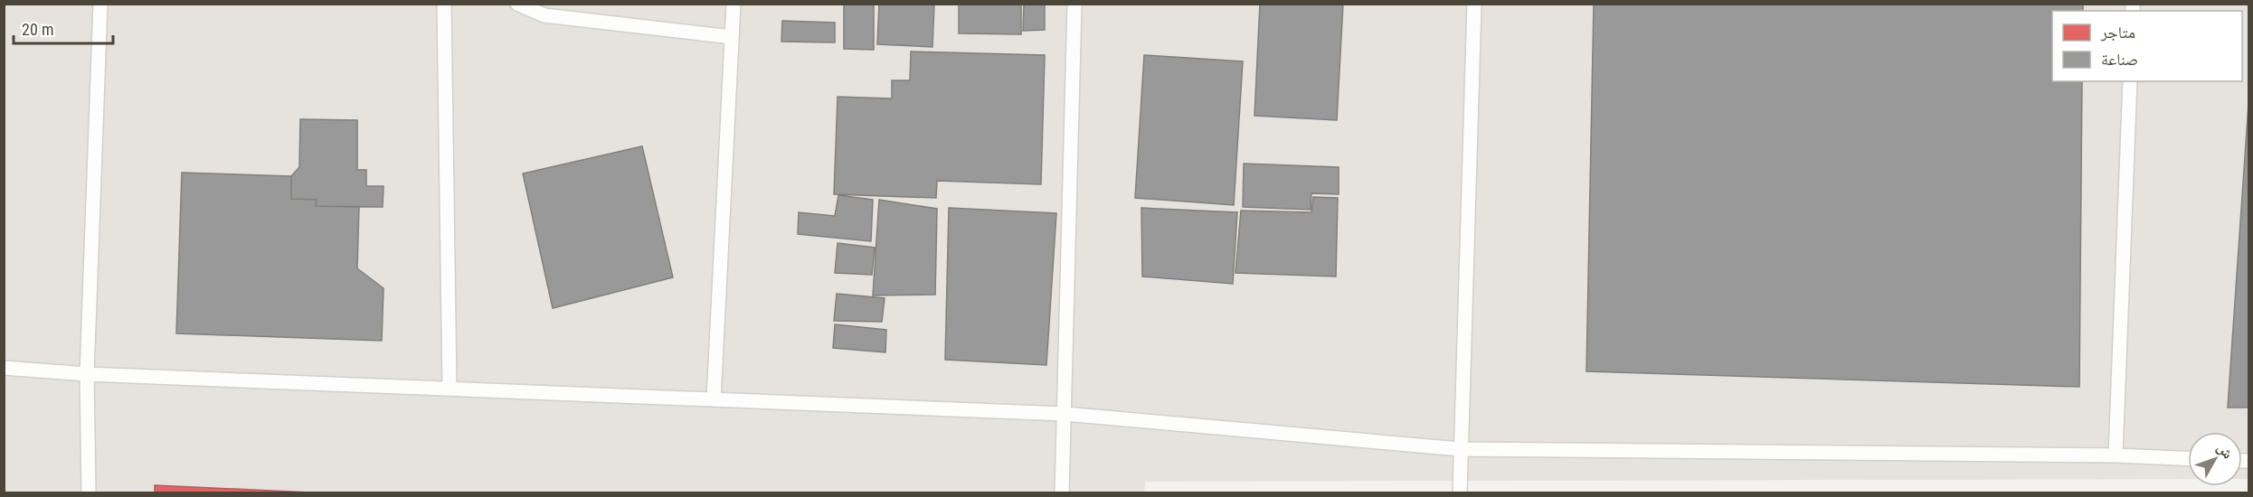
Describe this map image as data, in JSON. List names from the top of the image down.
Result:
{
  "legend": ["متاجر", "صناعة"],
  "scale_bar": "20 m",
  "north": "top right"
}
